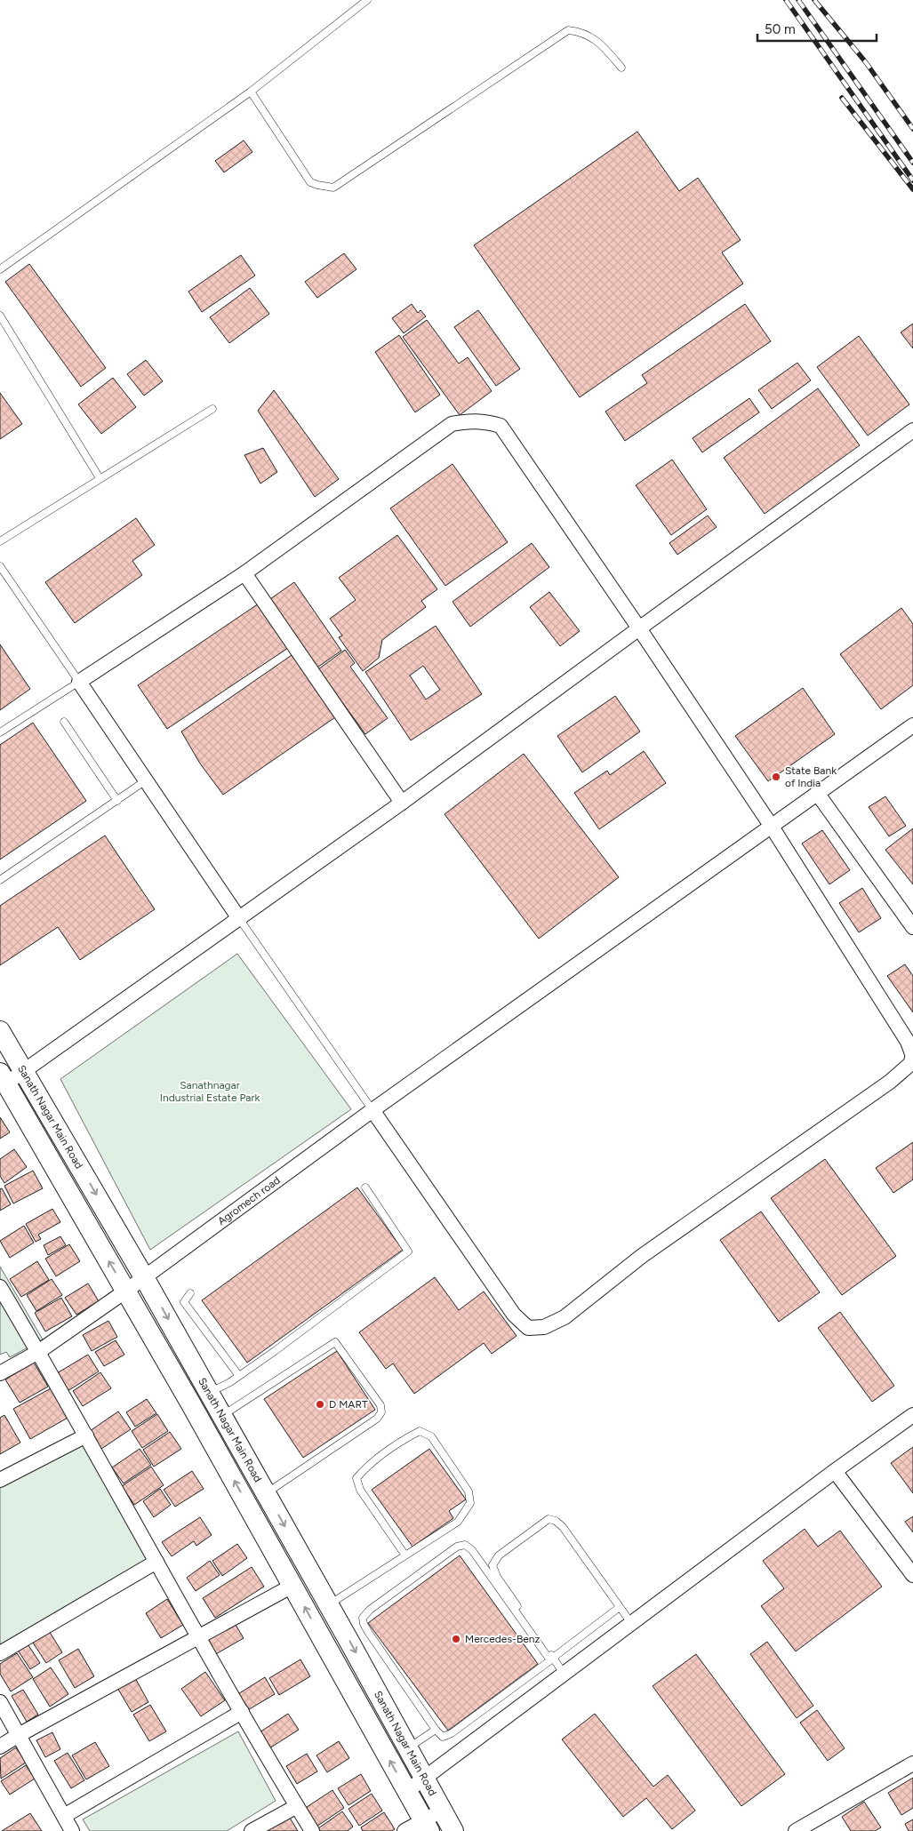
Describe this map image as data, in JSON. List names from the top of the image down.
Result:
{
  "streets": {
    "street": ["Sanath Nagar Main Road", "Agromech road"]
  },
  "crossings": [
    ["Sanath Nagar Main Road", "Agromech road"]
  ],
  "parks": ["Sanathnagar Industrial Estate Park"],
  "places": ["State Bank of India", "D MART", "Mercedes-Benz"],
  "scale_bar": "50 m"
}
